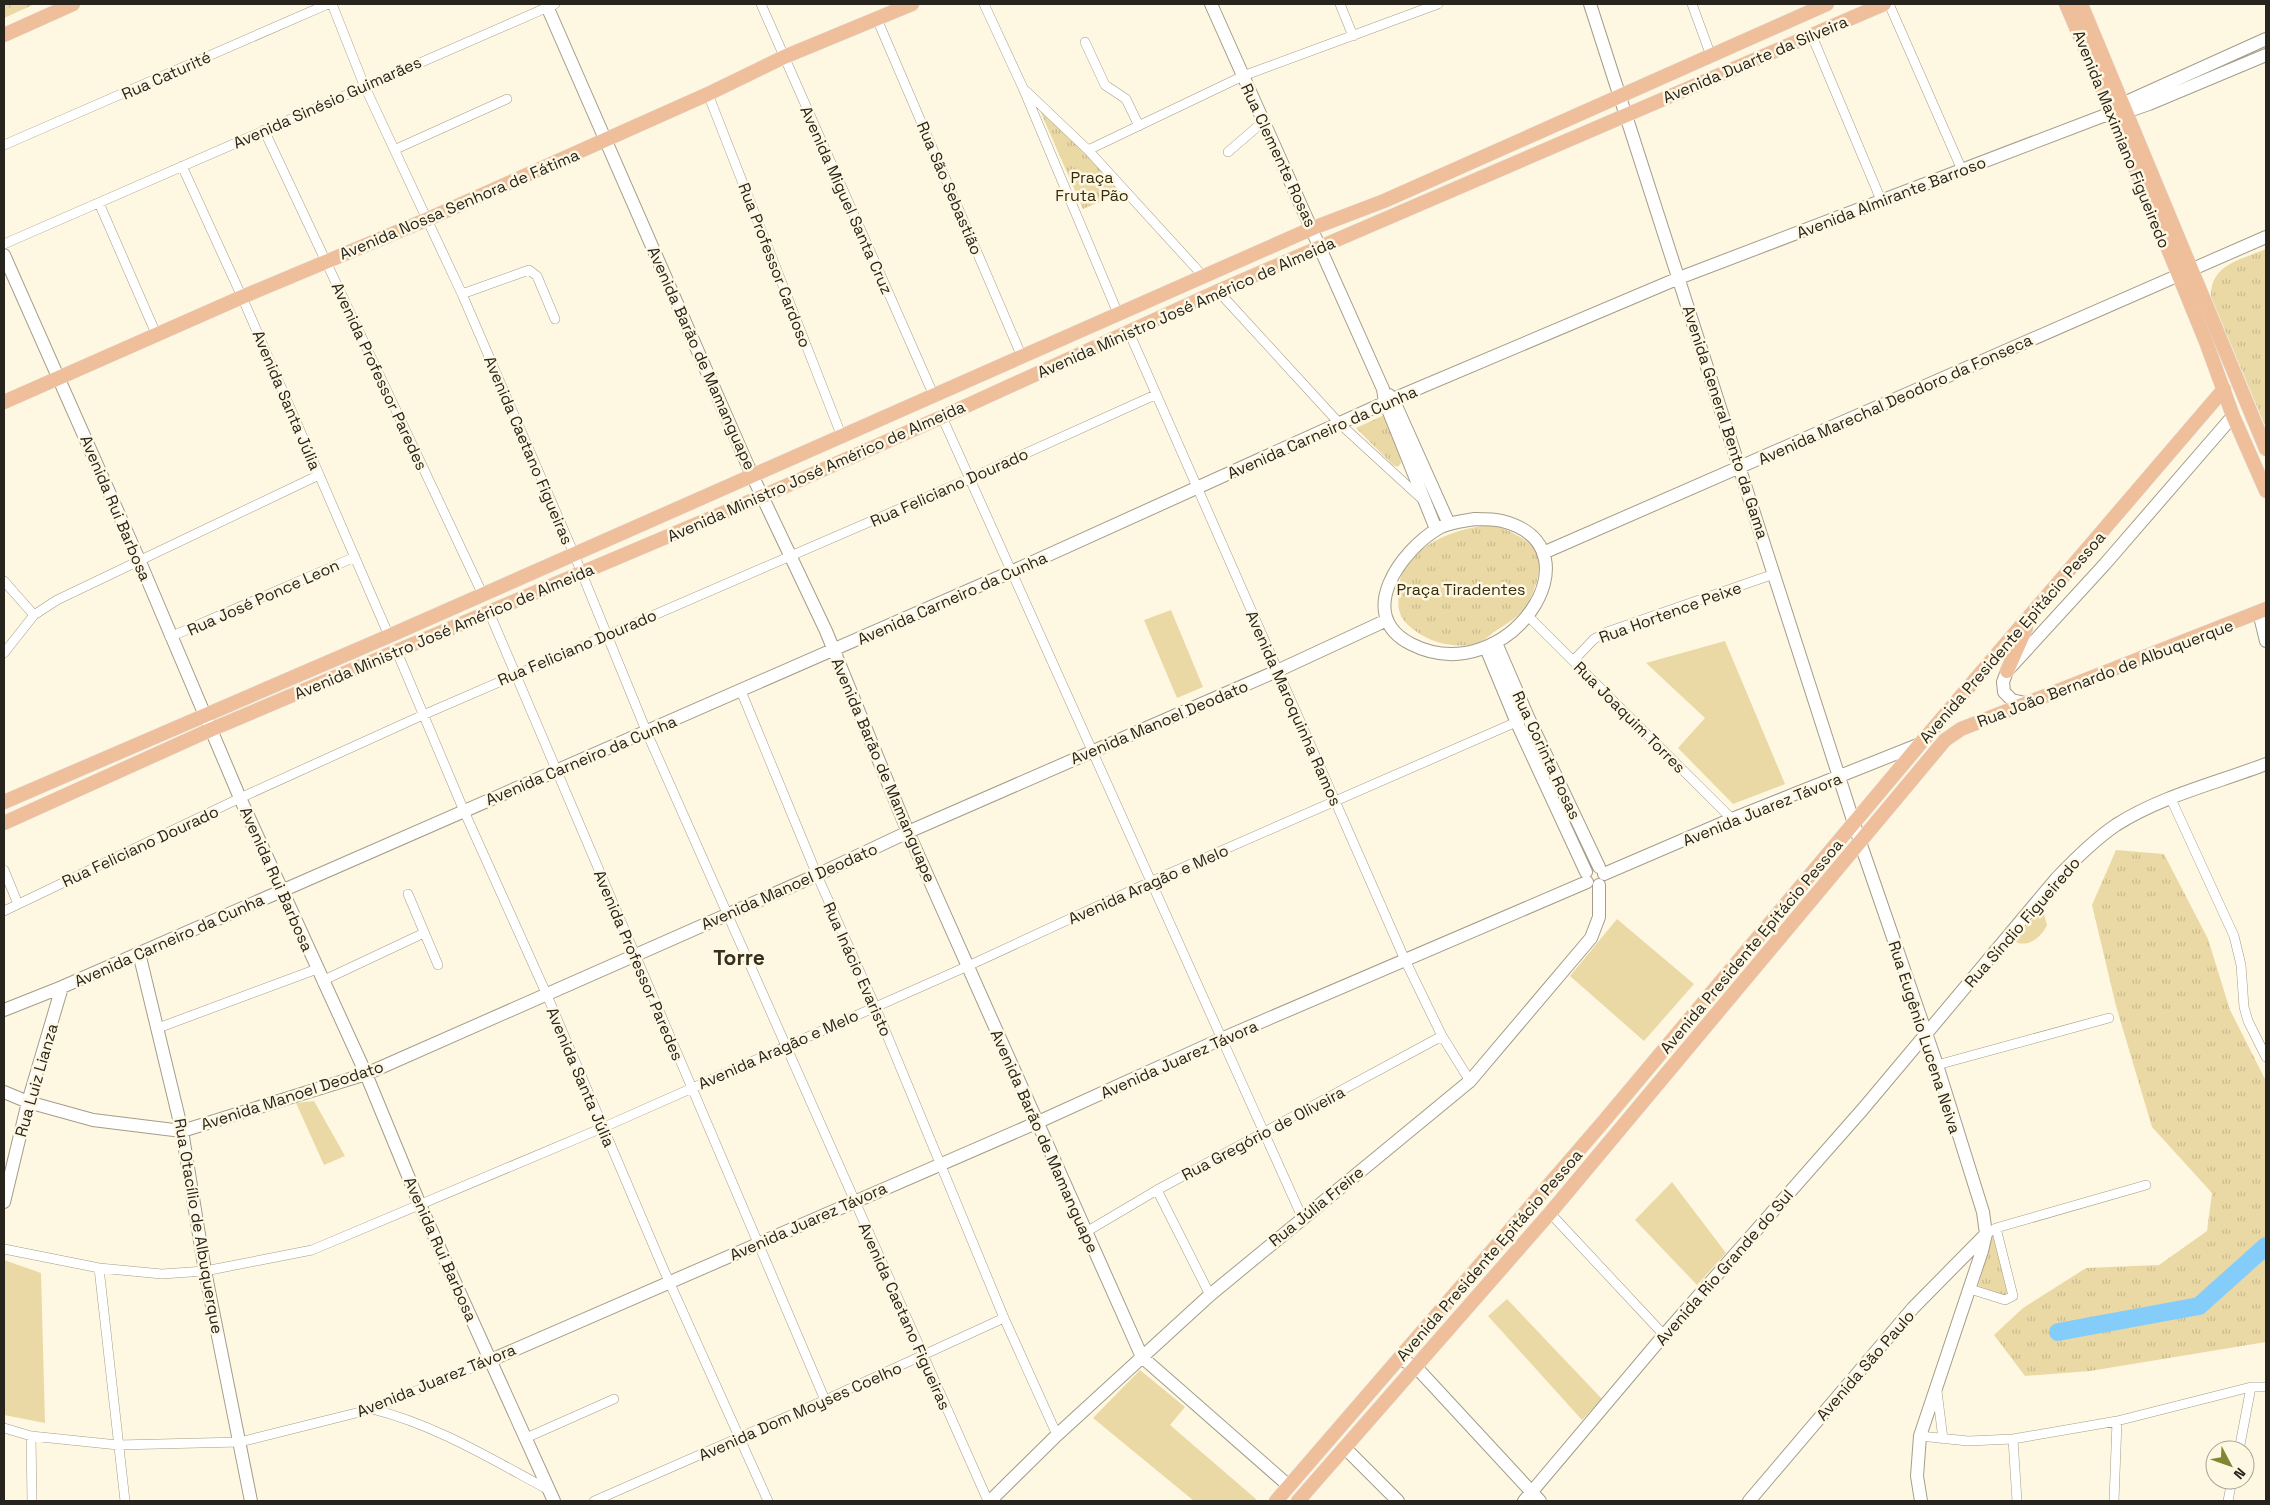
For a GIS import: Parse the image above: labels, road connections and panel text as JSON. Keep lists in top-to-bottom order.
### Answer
{
  "streets": {
    "main road": [
      "Avenida Duarte da Silveira",
      "Avenida Maximiano Figueiredo",
      "Avenida Nossa Senhora de Fátima",
      "Avenida Ministro José Américo de Almeida",
      "Avenida Presidente Epitácio Pessoa",
      "Rua João Bernardo de Albuquerque"
    ],
    "street": [
      "Rua Caturité",
      "Avenida Sinésio Guimarães",
      "Rua Clemente Rosas",
      "Rua São Sebastião",
      "Avenida Almirante Barroso",
      "Avenida Miguel Santa Cruz",
      "Rua Professor Cardoso",
      "Avenida Barão de Mamanguape",
      "Avenida Professor Paredes",
      "Avenida Marechal Deodoro da Fonseca",
      "Avenida Santa Júlia",
      "Avenida General Bento da Gama",
      "Avenida Carneiro da Cunha",
      "Avenida Caetano Figueiras",
      "Rua Feliciano Dourado",
      "Avenida Rui Barbosa",
      "Rua José Ponce Leon",
      "Rua Hortence Peixe",
      "Avenida Maroquinha Ramos",
      "Rua Joaquim Torres",
      "Avenida Manoel Deodato",
      "Rua Corinta Rosas",
      "Avenida Juarez Távora",
      "Avenida Aragão e Melo",
      "Rua Síndio Figueiredo",
      "Rua Inácio Evaristo",
      "Rua Eugênio Lucena Neiva",
      "Rua Luiz Lianza",
      "Rua Gregório de Oliveira",
      "Rua Júlia Freire",
      "Rua Otacílio de Albuquerque",
      "Avenida Rio Grande do Sul",
      "Avenida São Paulo",
      "Avenida Dom Moyses Coelho"
    ]
  },
  "crossings": [
    ["Avenida Duarte da Silveira", "Avenida Ministro José Américo de Almeida"],
    ["Avenida Duarte da Silveira", "Avenida General Bento da Gama"],
    ["Rua Caturité", "Avenida Caetano Figueiras"],
    ["Avenida Sinésio Guimarães", "Avenida Barão de Mamanguape"],
    ["Avenida Sinésio Guimarães", "Avenida Professor Paredes"],
    ["Avenida Sinésio Guimarães", "Avenida Santa Júlia"],
    ["Avenida Sinésio Guimarães", "Avenida Caetano Figueiras"],
    ["Avenida Maximiano Figueiredo", "Avenida Almirante Barroso"],
    ["Avenida Maximiano Figueiredo", "Avenida Marechal Deodoro da Fonseca"],
    ["Avenida Maximiano Figueiredo", "Avenida Presidente Epitácio Pessoa"],
    ["Rua Clemente Rosas", "Avenida Ministro José Américo de Almeida"],
    ["Rua Clemente Rosas", "Avenida Marechal Deodoro da Fonseca"],
    ["Rua Clemente Rosas", "Avenida Carneiro da Cunha"],
    ["Rua Clemente Rosas", "Rua Joaquim Torres"],
    ["Rua Clemente Rosas", "Avenida Manoel Deodato"],
    ["Rua Clemente Rosas", "Rua Corinta Rosas"],
    ["Rua São Sebastião", "Avenida Nossa Senhora de Fátima"],
    ["Rua São Sebastião", "Avenida Ministro José Américo de Almeida"],
    ["Avenida Almirante Barroso", "Avenida General Bento da Gama"],
    ["Avenida Almirante Barroso", "Avenida Carneiro da Cunha"],
    ["Avenida Miguel Santa Cruz", "Avenida Nossa Senhora de Fátima"],
    ["Avenida Miguel Santa Cruz", "Avenida Ministro José Américo de Almeida"],
    ["Avenida Nossa Senhora de Fátima", "Rua Professor Cardoso"],
    ["Avenida Nossa Senhora de Fátima", "Avenida Barão de Mamanguape"],
    ["Avenida Nossa Senhora de Fátima", "Avenida Professor Paredes"],
    ["Avenida Nossa Senhora de Fátima", "Avenida Santa Júlia"],
    ["Avenida Nossa Senhora de Fátima", "Avenida Caetano Figueiras"],
    ["Avenida Nossa Senhora de Fátima", "Avenida Rui Barbosa"],
    ["Rua Professor Cardoso", "Avenida Ministro José Américo de Almeida"],
    ["Avenida Ministro José Américo de Almeida", "Avenida Barão de Mamanguape"],
    ["Avenida Ministro José Américo de Almeida", "Avenida Professor Paredes"],
    ["Avenida Ministro José Américo de Almeida", "Avenida Santa Júlia"],
    ["Avenida Ministro José Américo de Almeida", "Avenida General Bento da Gama"],
    ["Avenida Ministro José Américo de Almeida", "Avenida Caetano Figueiras"],
    ["Avenida Ministro José Américo de Almeida", "Avenida Rui Barbosa"],
    ["Avenida Ministro José Américo de Almeida", "Avenida Maroquinha Ramos"],
    ["Avenida Barão de Mamanguape", "Avenida Carneiro da Cunha"],
    ["Avenida Barão de Mamanguape", "Rua Feliciano Dourado"],
    ["Avenida Barão de Mamanguape", "Avenida Presidente Epitácio Pessoa"],
    ["Avenida Barão de Mamanguape", "Avenida Manoel Deodato"],
    ["Avenida Barão de Mamanguape", "Avenida Juarez Távora"],
    ["Avenida Barão de Mamanguape", "Avenida Aragão e Melo"],
    ["Avenida Barão de Mamanguape", "Rua Gregório de Oliveira"],
    ["Avenida Barão de Mamanguape", "Rua Júlia Freire"],
    ["Avenida Professor Paredes", "Avenida Carneiro da Cunha"],
    ["Avenida Professor Paredes", "Rua Feliciano Dourado"],
    ["Avenida Professor Paredes", "Avenida Manoel Deodato"],
    ["Avenida Professor Paredes", "Avenida Juarez Távora"],
    ["Avenida Professor Paredes", "Avenida Aragão e Melo"],
    ["Avenida Professor Paredes", "Avenida Dom Moyses Coelho"],
    ["Avenida Marechal Deodoro da Fonseca", "Avenida General Bento da Gama"],
    ["Avenida Marechal Deodoro da Fonseca", "Rua Joaquim Torres"],
    ["Avenida Marechal Deodoro da Fonseca", "Avenida Manoel Deodato"],
    ["Avenida Marechal Deodoro da Fonseca", "Rua Corinta Rosas"],
    ["Avenida Santa Júlia", "Avenida Carneiro da Cunha"],
    ["Avenida Santa Júlia", "Rua Feliciano Dourado"],
    ["Avenida Santa Júlia", "Rua José Ponce Leon"],
    ["Avenida Santa Júlia", "Avenida Manoel Deodato"],
    ["Avenida Santa Júlia", "Avenida Juarez Távora"],
    ["Avenida Santa Júlia", "Avenida Aragão e Melo"],
    ["Avenida Santa Júlia", "Avenida Dom Moyses Coelho"],
    ["Avenida General Bento da Gama", "Avenida Carneiro da Cunha"],
    ["Avenida General Bento da Gama", "Rua Hortence Peixe"],
    ["Avenida General Bento da Gama", "Avenida Presidente Epitácio Pessoa"],
    ["Avenida General Bento da Gama", "Avenida Juarez Távora"],
    ["Avenida General Bento da Gama", "Rua Eugênio Lucena Neiva"],
    ["Avenida Carneiro da Cunha", "Avenida Caetano Figueiras"],
    ["Avenida Carneiro da Cunha", "Avenida Rui Barbosa"],
    ["Avenida Carneiro da Cunha", "Avenida Maroquinha Ramos"],
    ["Avenida Carneiro da Cunha", "Rua Inácio Evaristo"],
    ["Avenida Carneiro da Cunha", "Rua Luiz Lianza"],
    ["Avenida Carneiro da Cunha", "Rua Otacílio de Albuquerque"],
    ["Avenida Caetano Figueiras", "Rua Feliciano Dourado"],
    ["Avenida Caetano Figueiras", "Avenida Manoel Deodato"],
    ["Avenida Caetano Figueiras", "Avenida Juarez Távora"],
    ["Avenida Caetano Figueiras", "Avenida Aragão e Melo"],
    ["Avenida Caetano Figueiras", "Rua Júlia Freire"],
    ["Avenida Caetano Figueiras", "Avenida Dom Moyses Coelho"],
    ["Rua Feliciano Dourado", "Avenida Rui Barbosa"],
    ["Rua Feliciano Dourado", "Avenida Maroquinha Ramos"],
    ["Avenida Rui Barbosa", "Rua José Ponce Leon"],
    ["Avenida Rui Barbosa", "Avenida Manoel Deodato"],
    ["Avenida Rui Barbosa", "Avenida Juarez Távora"],
    ["Avenida Rui Barbosa", "Avenida Aragão e Melo"],
    ["Rua Hortence Peixe", "Rua Joaquim Torres"],
    ["Avenida Presidente Epitácio Pessoa", "Rua João Bernardo de Albuquerque"],
    ["Avenida Presidente Epitácio Pessoa", "Avenida Juarez Távora"],
    ["Avenida Presidente Epitácio Pessoa", "Rua Eugênio Lucena Neiva"],
    ["Avenida Maroquinha Ramos", "Avenida Manoel Deodato"],
    ["Avenida Maroquinha Ramos", "Avenida Juarez Távora"],
    ["Avenida Maroquinha Ramos", "Avenida Aragão e Melo"],
    ["Avenida Maroquinha Ramos", "Rua Gregório de Oliveira"],
    ["Avenida Maroquinha Ramos", "Rua Júlia Freire"],
    ["Rua Joaquim Torres", "Avenida Manoel Deodato"],
    ["Rua Joaquim Torres", "Rua Corinta Rosas"],
    ["Rua Joaquim Torres", "Avenida Juarez Távora"],
    ["Avenida Manoel Deodato", "Rua Corinta Rosas"],
    ["Avenida Manoel Deodato", "Rua Inácio Evaristo"],
    ["Avenida Manoel Deodato", "Rua Otacílio de Albuquerque"],
    ["Rua Corinta Rosas", "Avenida Juarez Távora"],
    ["Rua Corinta Rosas", "Avenida Aragão e Melo"],
    ["Rua Corinta Rosas", "Rua Júlia Freire"],
    ["Avenida Juarez Távora", "Rua Inácio Evaristo"],
    ["Avenida Juarez Távora", "Rua Júlia Freire"],
    ["Avenida Juarez Távora", "Rua Otacílio de Albuquerque"],
    ["Avenida Aragão e Melo", "Rua Inácio Evaristo"],
    ["Avenida Aragão e Melo", "Rua Otacílio de Albuquerque"],
    ["Rua Síndio Figueiredo", "Rua Eugênio Lucena Neiva"],
    ["Rua Síndio Figueiredo", "Avenida Rio Grande do Sul"],
    ["Rua Inácio Evaristo", "Rua Júlia Freire"],
    ["Rua Inácio Evaristo", "Avenida Dom Moyses Coelho"],
    ["Rua Eugênio Lucena Neiva", "Avenida Rio Grande do Sul"],
    ["Rua Eugênio Lucena Neiva", "Avenida São Paulo"]
  ],
  "districts": ["Torre"],
  "parks": ["Praça Fruta Pão", "Praça Tiradentes"],
  "north": "bottom right"
}
